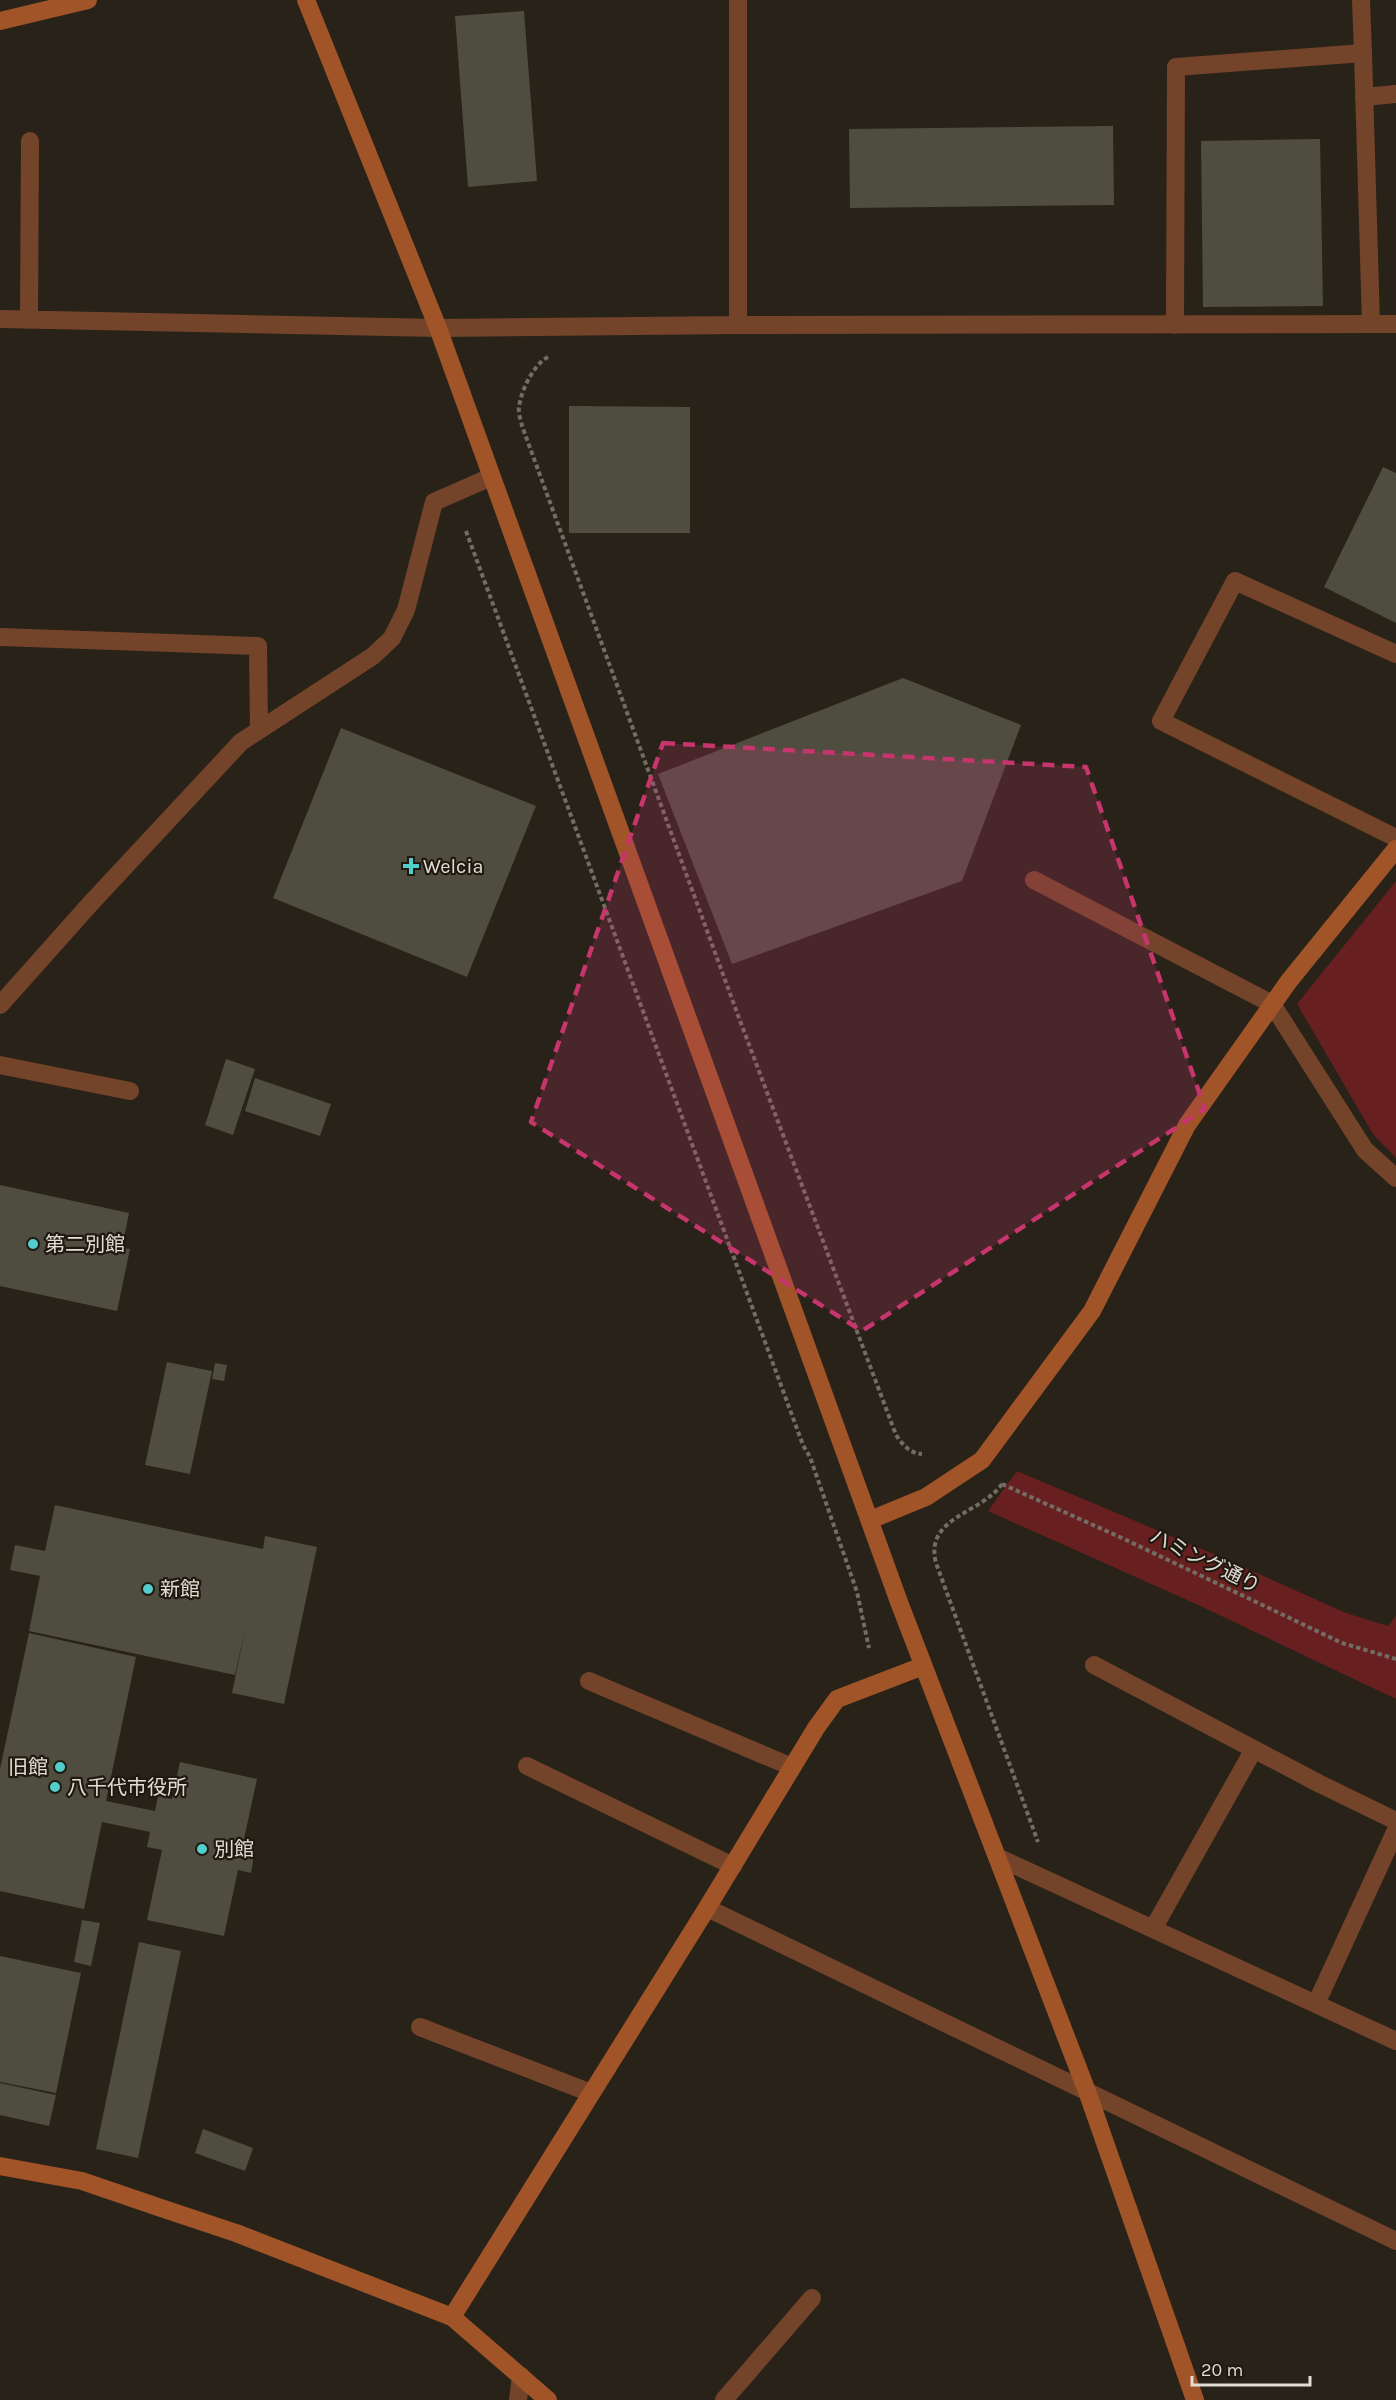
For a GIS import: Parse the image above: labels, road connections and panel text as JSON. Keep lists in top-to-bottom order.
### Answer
{
  "streets": {
    "path": ["ハミング通り"]
  },
  "places": {
    "health": ["Welcia"],
    "other": [
      "第二別館",
      "新館",
      "旧館",
      "八千代市役所",
      "別館"
    ]
  },
  "scale_bar": "20 m"
}
